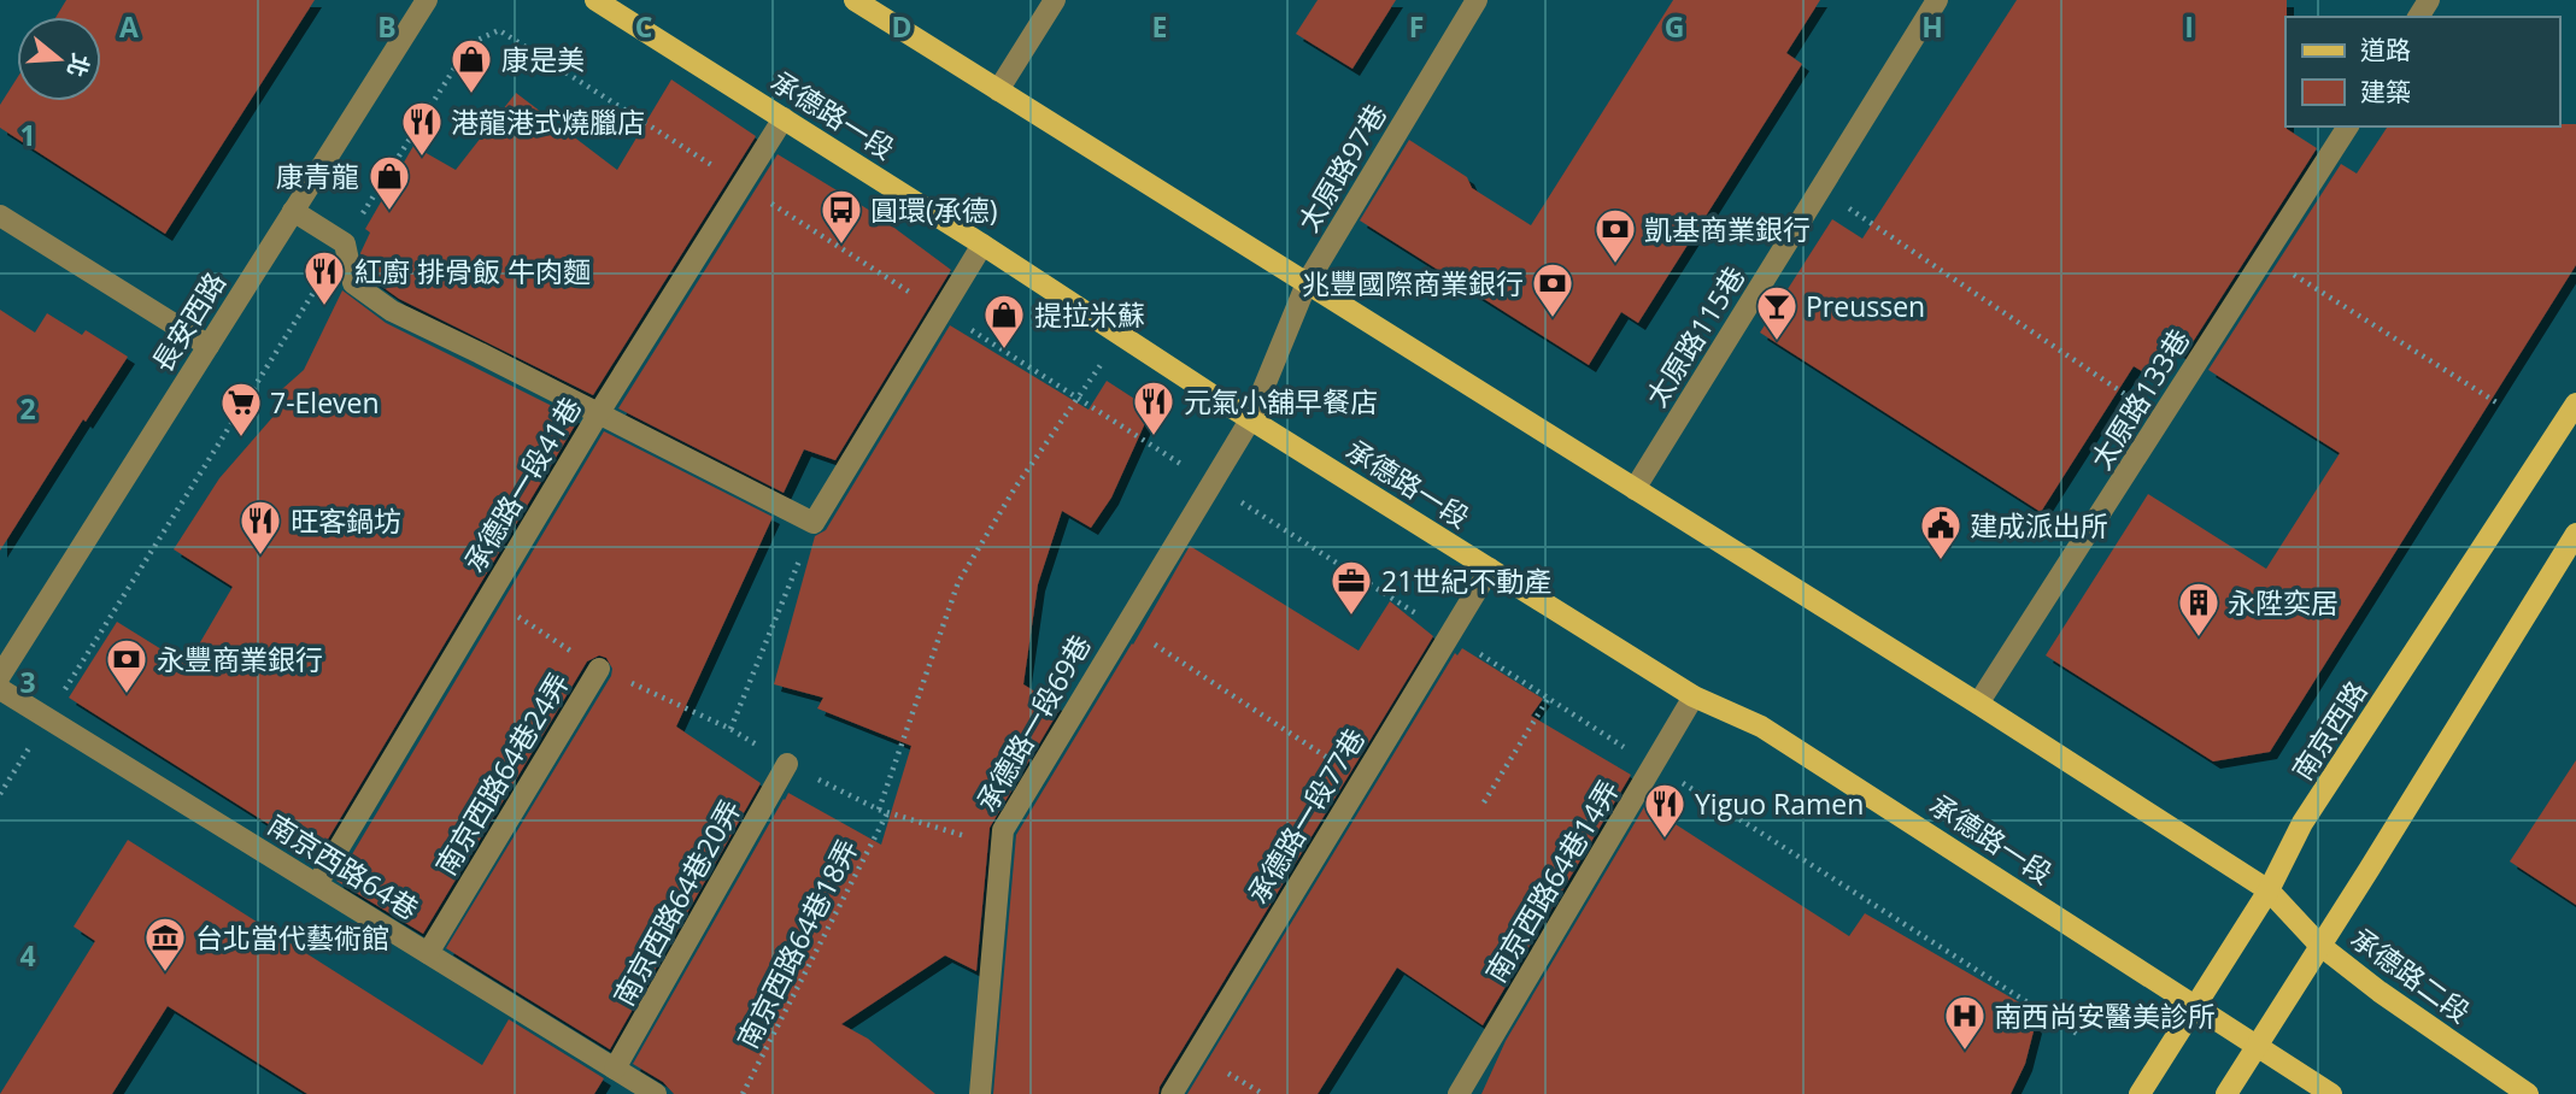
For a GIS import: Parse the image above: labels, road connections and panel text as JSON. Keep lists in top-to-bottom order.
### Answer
{
  "streets": {
    "main road": ["承德路一段", "南京西路", "承德路二段"],
    "street": [
      "太原路97巷",
      "長安西路",
      "太原路115巷",
      "太原路133巷",
      "承德路一段41巷",
      "承德路一段69巷",
      "南京西路64巷24弄",
      "承德路一段77巷",
      "南京西路64巷",
      "南京西路64巷14弄",
      "南京西路64巷20弄"
    ],
    "path": ["南京西路64巷18弄"]
  },
  "crossings": [
    ["承德路一段", "太原路97巷"],
    ["承德路一段", "承德路一段41巷"],
    ["承德路一段", "承德路一段69巷"],
    ["承德路一段", "南京西路"],
    ["承德路一段", "承德路一段77巷"],
    ["承德路一段", "南京西路64巷14弄"],
    ["太原路97巷", "承德路一段69巷"],
    ["承德路一段41巷", "南京西路64巷"],
    ["南京西路", "承德路二段"],
    ["南京西路64巷24弄", "南京西路64巷"],
    ["南京西路64巷", "南京西路64巷20弄"]
  ],
  "places": {
    "shop": ["康是美", "康青龍", "提拉米蘇"],
    "restaurant": [
      "港龍港式燒臘店",
      "紅廚 排骨飯 牛肉麵",
      "元氣小舖早餐店",
      "旺客鍋坊",
      "Yiguo Ramen"
    ],
    "bus stop": ["圓環(承德)"],
    "bank": ["凱基商業銀行", "兆豐國際商業銀行", "永豐商業銀行"],
    "bar": ["Preussen"],
    "supermarket": ["7-Eleven"],
    "public building": ["建成派出所"],
    "office": ["21世紀不動產"],
    "building": ["永陞奕居"],
    "museum": ["台北當代藝術館"],
    "hospital": ["南西尚安醫美診所"]
  },
  "legend": ["道路", "建築"],
  "north": "right",
  "grid": {
    "columns": [
      "A",
      "B",
      "C",
      "D",
      "E",
      "F",
      "G",
      "H",
      "I"
    ],
    "rows": [
      "1",
      "2",
      "3",
      "4"
    ]
  }
}
